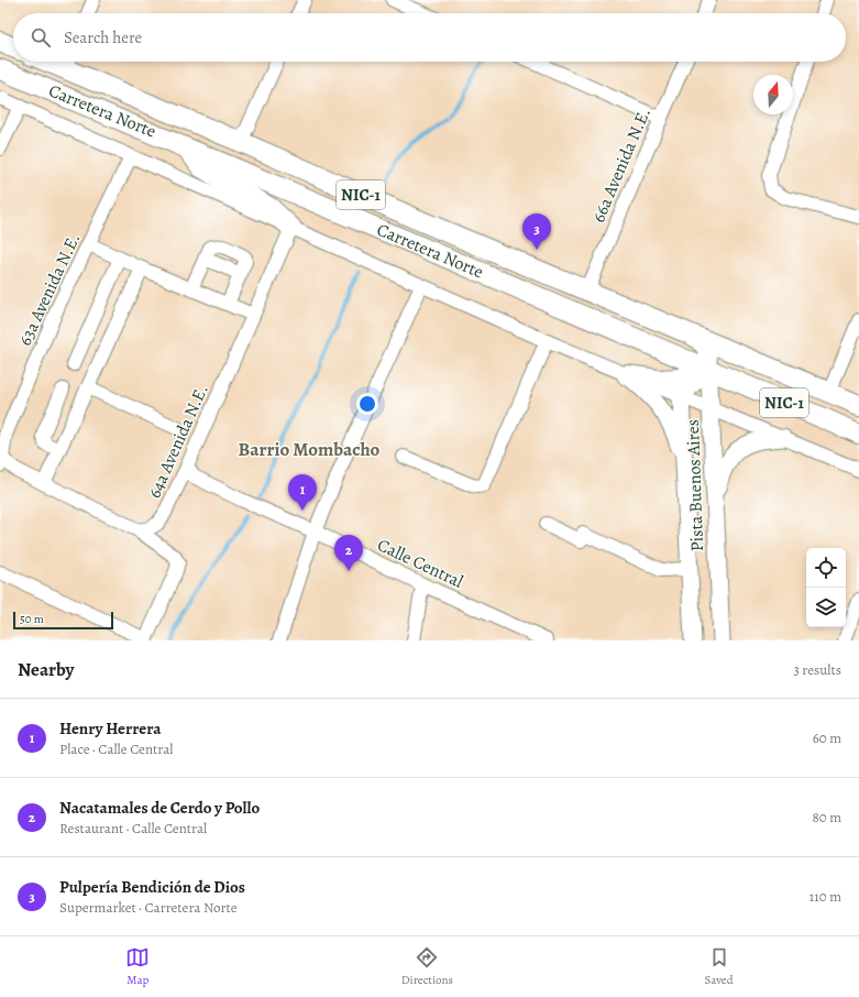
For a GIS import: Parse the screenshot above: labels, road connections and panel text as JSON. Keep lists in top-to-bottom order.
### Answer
{
  "streets": {
    "highway": ["Carretera Norte", "NIC-1"],
    "main road": ["Pista Buenos Aires"],
    "street": [
      "66a Avenida N.E.",
      "63a Avenida N.E.",
      "64a Avenida N.E.",
      "Calle Central"
    ]
  },
  "crossings": [
    ["Carretera Norte", "66a Avenida N.E."],
    ["Carretera Norte", "Pista Buenos Aires"],
    ["64a Avenida N.E.", "Calle Central"]
  ],
  "districts": ["Barrio Mombacho"],
  "scale_bar": "50 m",
  "north": "top",
  "page": {
    "search": "Search here",
    "pins": ["3", "1", "2"],
    "scale": "50 m",
    "heading": ["Nearby", "3 results"],
    "list": [
      {
        "mark": "1",
        "name": "Henry Herrera",
        "note": "Place · Calle Central",
        "value": "60 m"
      },
      {
        "mark": "2",
        "name": "Nacatamales de Cerdo y Pollo",
        "note": "Restaurant · Calle Central",
        "value": "80 m"
      },
      {
        "mark": "3",
        "name": "Pulpería Bendición de Dios",
        "note": "Supermarket · Carretera Norte",
        "value": "110 m"
      }
    ],
    "nav": ["Map", "Directions", "Saved"]
  }
}
